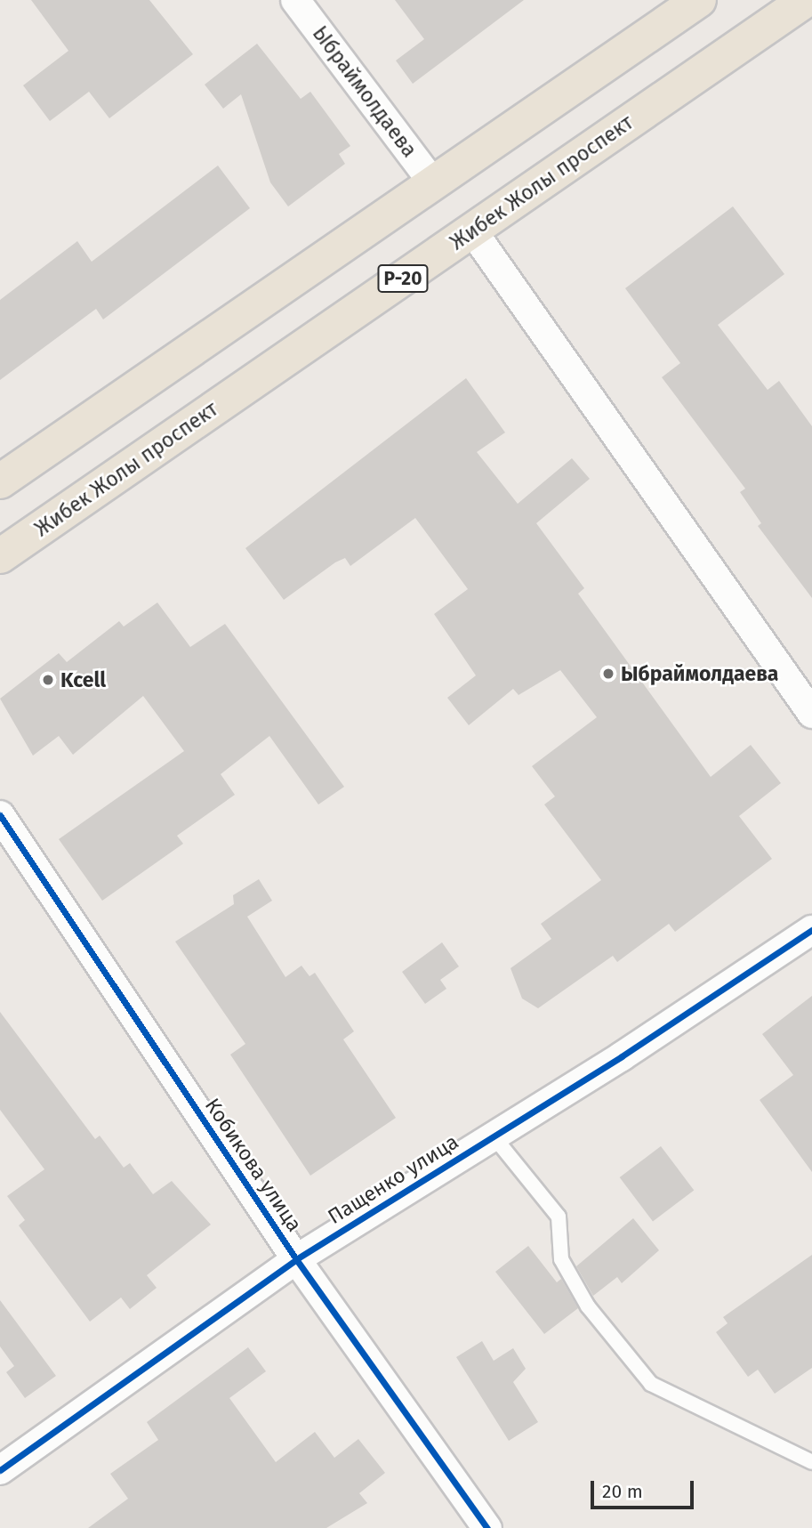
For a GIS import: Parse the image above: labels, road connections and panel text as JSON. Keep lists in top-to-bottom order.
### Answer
{
  "streets": {
    "highway": ["Жибек Жолы проспект", "Р-20"],
    "street": ["Ыбраймолдаева", "Кобикова улица", "Пащенко улица"]
  },
  "crossings": [
    ["Кобикова улица", "Пащенко улица"]
  ],
  "places": ["Ыбраймолдаева", "Kcell"],
  "scale_bar": "20 m"
}
